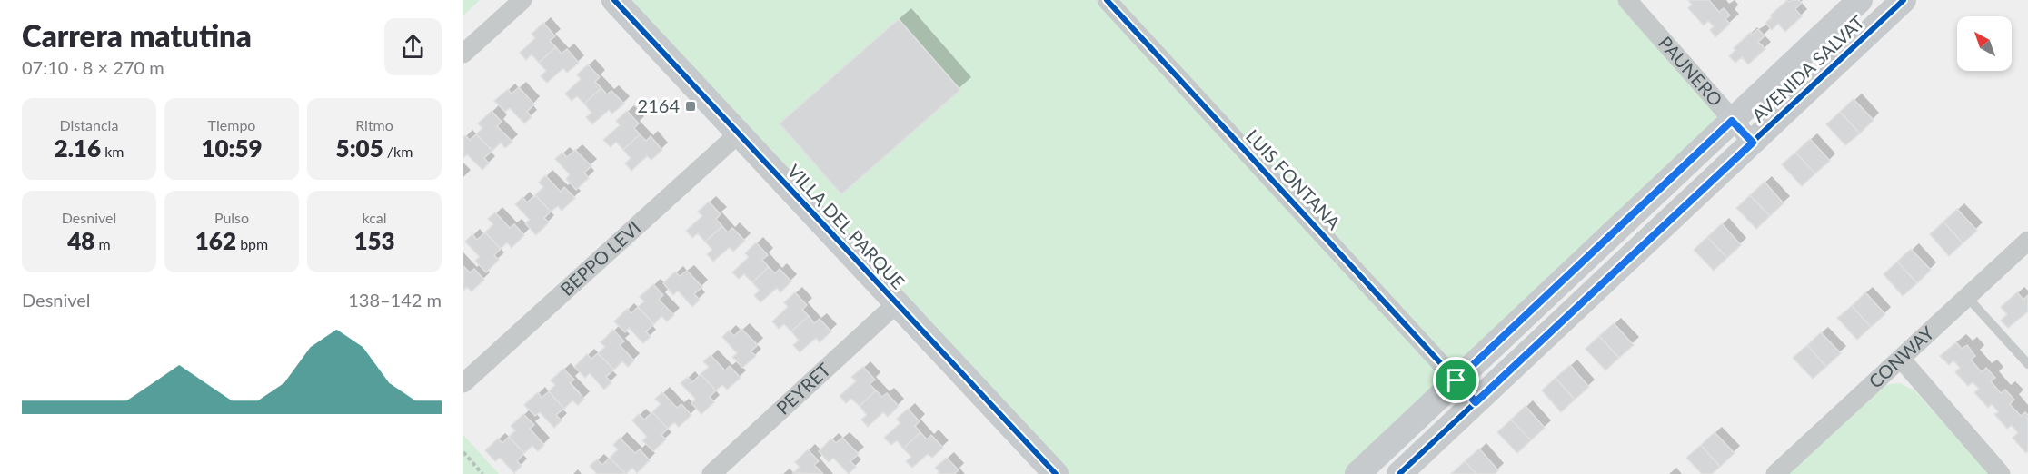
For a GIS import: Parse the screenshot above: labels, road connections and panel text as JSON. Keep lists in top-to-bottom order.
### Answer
{
  "streets": {
    "street": [
      "AVENIDA SALVAT",
      "PAUNERO",
      "LUIS FONTANA",
      "VILLA DEL PARQUE",
      "BEPPO LEVI",
      "CONWAY",
      "PEYRET"
    ]
  },
  "crossings": [
    ["AVENIDA SALVAT", "PAUNERO"],
    ["AVENIDA SALVAT", "LUIS FONTANA"],
    ["VILLA DEL PARQUE", "BEPPO LEVI"],
    ["VILLA DEL PARQUE", "PEYRET"]
  ],
  "places": {
    "transit": ["2164"]
  },
  "north": "top left",
  "page": {
    "heading": ["Carrera matutina", "07:10 · 8 × 270 m"],
    "stats": [
      ["Distancia", "2.16 km"],
      ["Tiempo", "10:59"],
      ["Ritmo", "5:05 /km"],
      ["Desnivel", "48 m"],
      ["Pulso", "162 bpm"],
      ["kcal", "153"]
    ],
    "chart": ["Desnivel", "138–142 m"]
  }
}
